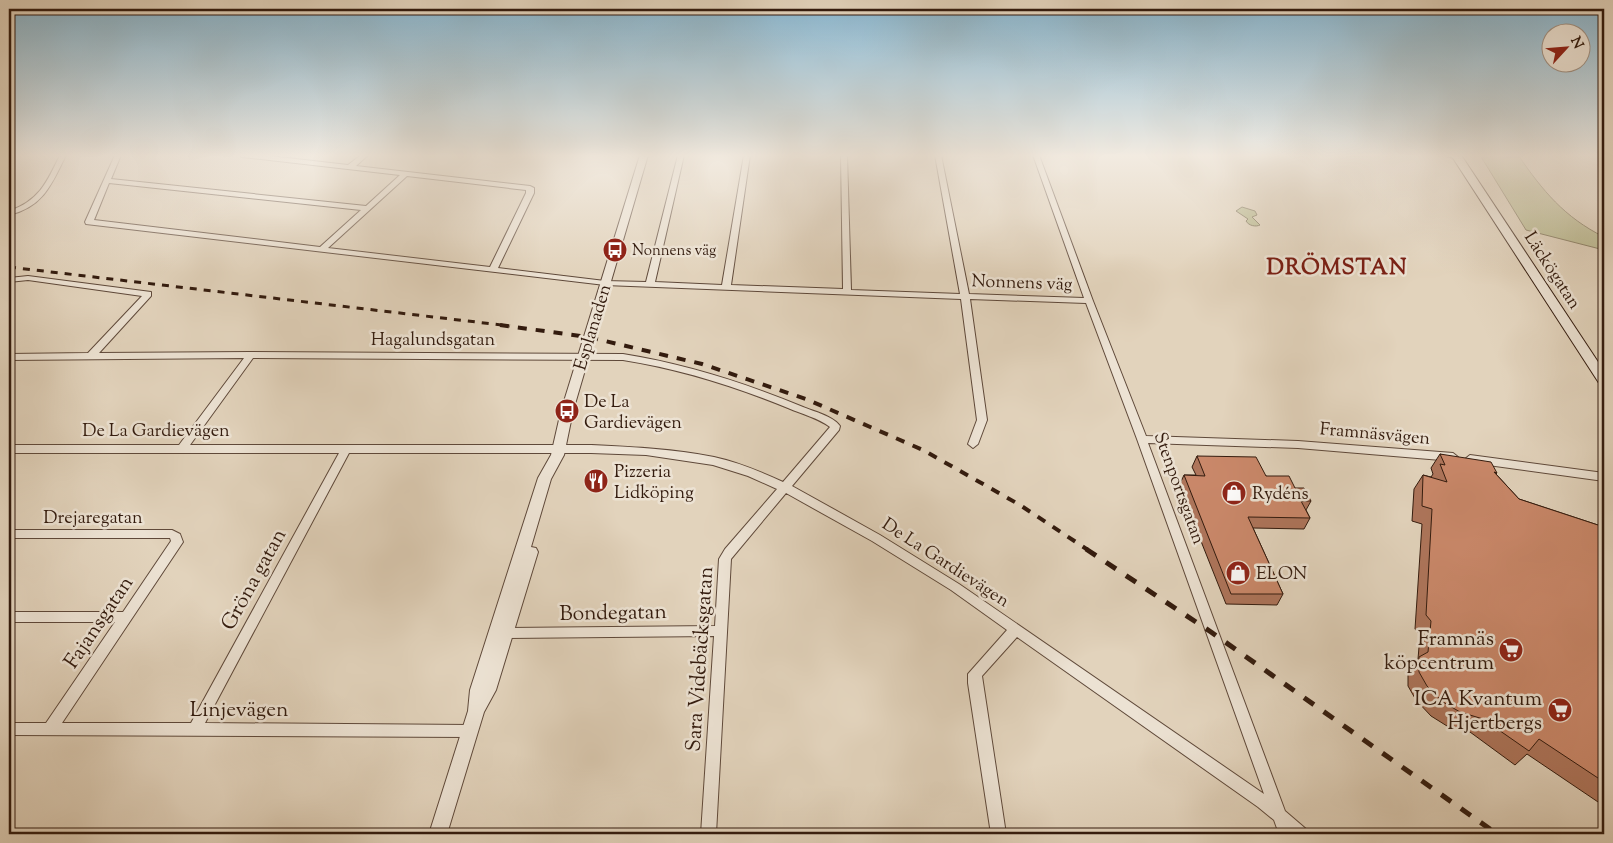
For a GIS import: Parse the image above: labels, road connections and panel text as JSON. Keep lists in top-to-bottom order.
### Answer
{
  "streets": {
    "main road": ["Läckögatan"],
    "street": [
      "Nonnens väg",
      "Esplanaden",
      "Hagalundsgatan",
      "De La Gardievägen",
      "Framnäsvägen",
      "Stenportsgatan",
      "Drejaregatan",
      "Gröna gatan",
      "Bondegatan",
      "Fajansgatan",
      "Sara Videbäcksgatan",
      "Linjevägen"
    ]
  },
  "crossings": [
    ["Nonnens väg", "Esplanaden"],
    ["Nonnens väg", "Stenportsgatan"],
    ["Esplanaden", "Hagalundsgatan"],
    ["Esplanaden", "De La Gardievägen"],
    ["Esplanaden", "Bondegatan"],
    ["Esplanaden", "Linjevägen"],
    ["Hagalundsgatan", "Sara Videbäcksgatan"],
    ["De La Gardievägen", "Stenportsgatan"],
    ["De La Gardievägen", "Gröna gatan"],
    ["De La Gardievägen", "Sara Videbäcksgatan"],
    ["Framnäsvägen", "Stenportsgatan"],
    ["Drejaregatan", "Fajansgatan"],
    ["Gröna gatan", "Linjevägen"],
    ["Bondegatan", "Sara Videbäcksgatan"],
    ["Fajansgatan", "Linjevägen"]
  ],
  "districts": ["DRÖMSTAN"],
  "places": {
    "bus stop": ["Nonnens väg", "De La Gardievägen"],
    "restaurant": ["Pizzeria Lidköping"],
    "shop": ["Rydéns", "ELON"],
    "supermarket": ["Framnäs köpcentrum", "ICA Kvantum Hjertbergs"]
  },
  "north": "top right"
}
